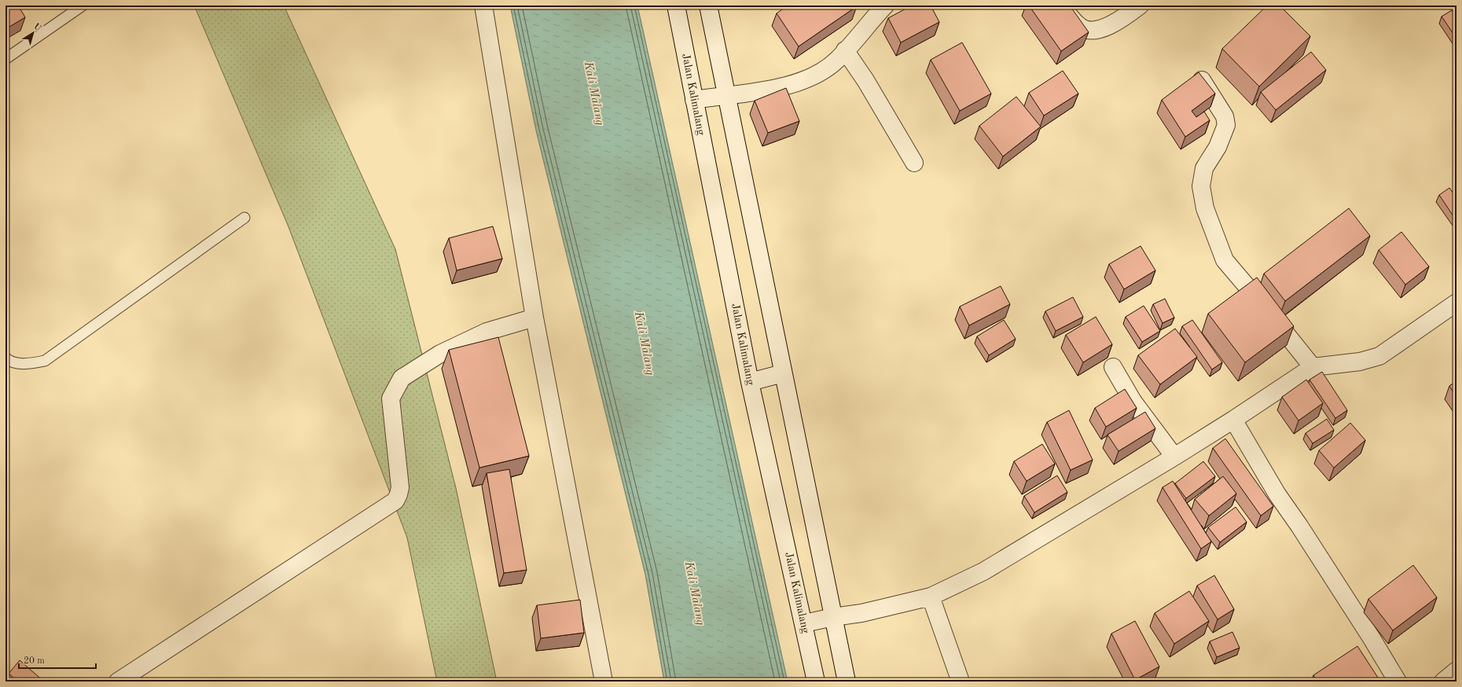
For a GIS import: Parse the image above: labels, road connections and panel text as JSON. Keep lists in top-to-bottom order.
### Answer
{
  "streets": {
    "street": ["Jalan Kalimalang"]
  },
  "water": ["Kali Malang"],
  "scale_bar": "20 m",
  "north": "top right"
}
